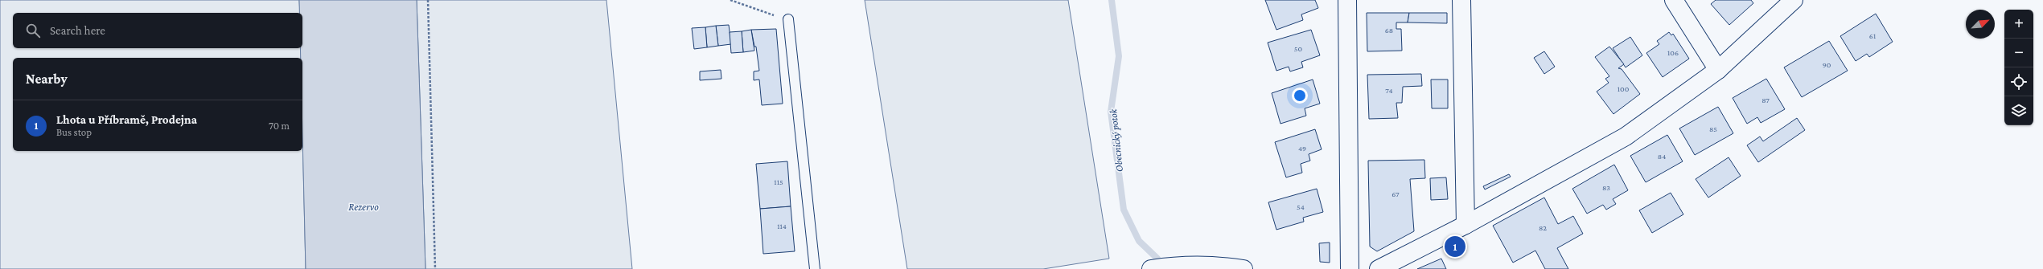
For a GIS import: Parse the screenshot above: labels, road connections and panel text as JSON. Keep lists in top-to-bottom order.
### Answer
{
  "water": ["Obecnický potok", "Rezervo"],
  "house_numbers": [
    "68",
    "61",
    "50",
    "106",
    "90",
    "100",
    "74",
    "87",
    "85",
    "49",
    "84",
    "115",
    "83",
    "67",
    "54",
    "114",
    "82"
  ],
  "north": "top right",
  "page": {
    "map_buttons": ["+", "−"],
    "search": "Search here",
    "heading": "Nearby",
    "list": [
      {
        "mark": "1",
        "name": "Lhota u Příbramě, Prodejna",
        "note": "Bus stop",
        "value": "70 m"
      }
    ],
    "pins": "1"
  }
}
